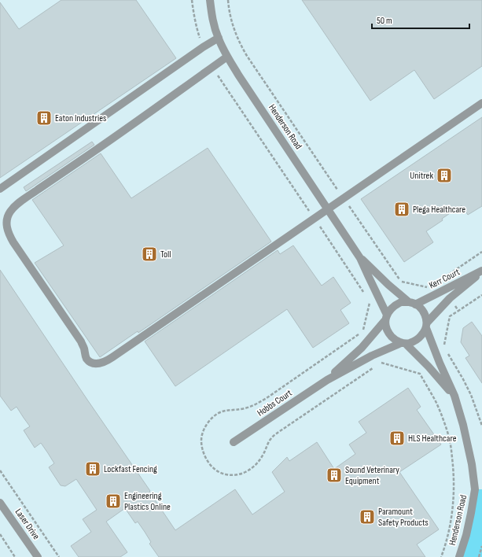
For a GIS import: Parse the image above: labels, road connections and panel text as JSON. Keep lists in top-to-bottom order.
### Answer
{
  "streets": {
    "street": [
      "Henderson Road",
      "Kerr Court",
      "Hobbs Court",
      "Laser Drive"
    ]
  },
  "crossings": [
    ["Henderson Road", "Kerr Court"],
    ["Henderson Road", "Hobbs Court"],
    ["Kerr Court", "Hobbs Court"]
  ],
  "places": {
    "building": [
      "Eaton Industries",
      "Unitrek",
      "Plega Healthcare",
      "Toll",
      "HLS Healthcare",
      "Lockfast Fencing",
      "Sound Veterinary Equipment",
      "Engineering Plastics Online",
      "Paramount Safety Products"
    ]
  },
  "scale_bar": "50 m"
}
